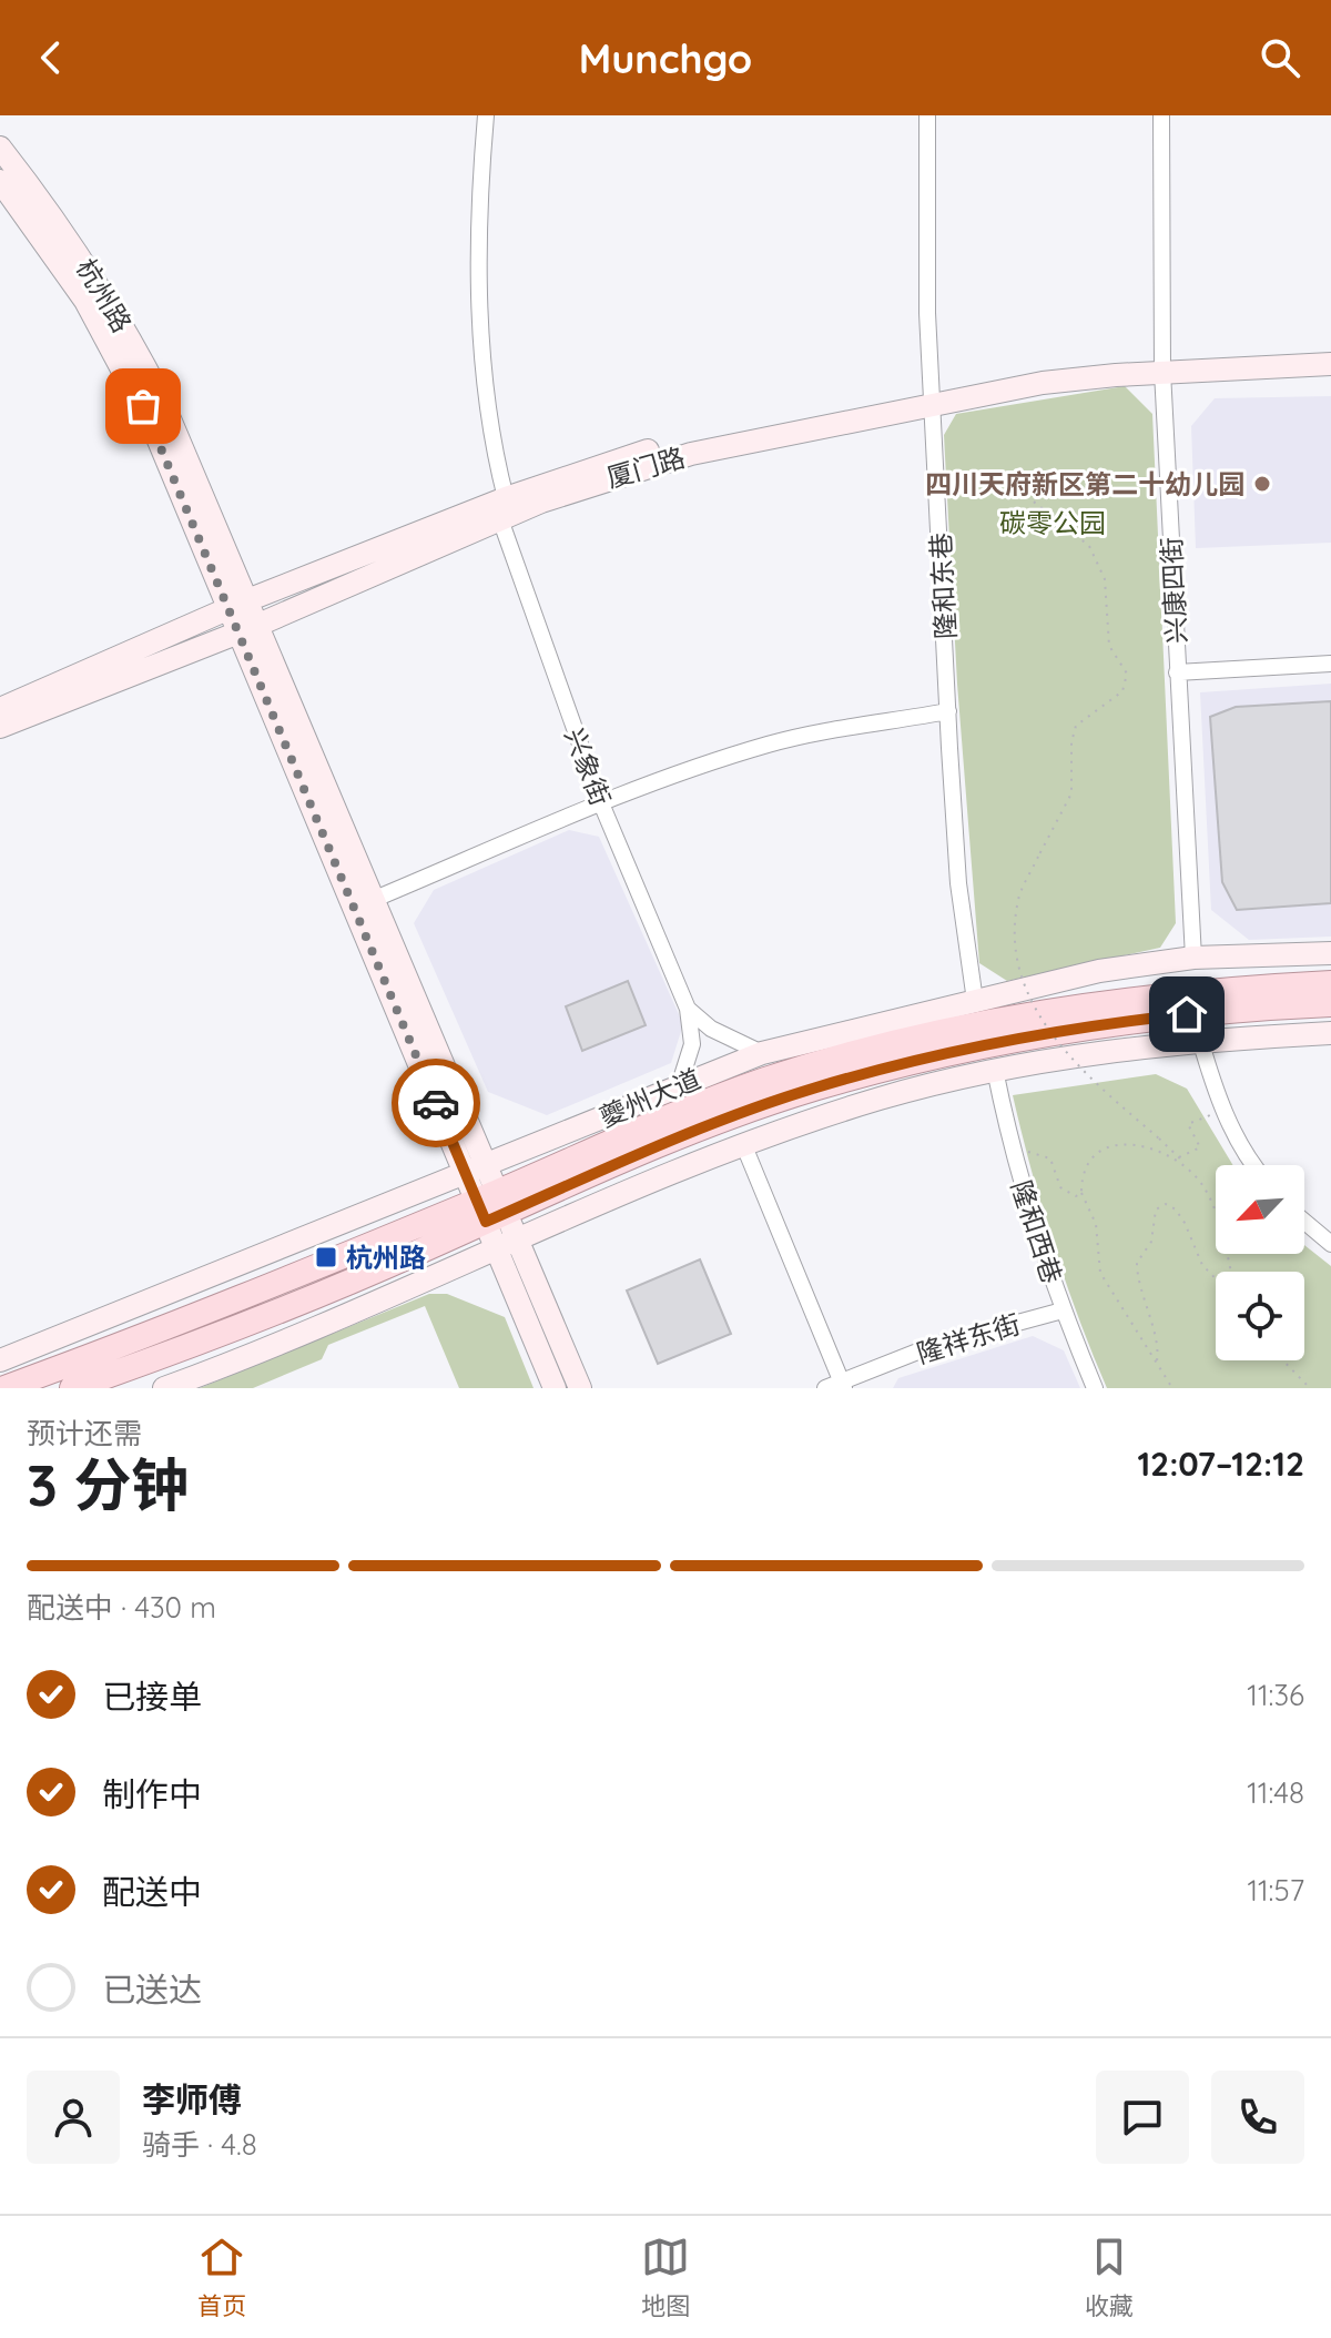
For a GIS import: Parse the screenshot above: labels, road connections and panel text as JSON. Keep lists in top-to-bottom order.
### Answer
{
  "streets": {
    "main road": ["杭州路", "厦门路", "夔州大道"],
    "street": [
      "隆和东巷",
      "兴康四街",
      "兴象街",
      "隆和西巷",
      "隆祥东街"
    ]
  },
  "crossings": [
    ["杭州路", "厦门路"],
    ["杭州路", "夔州大道"],
    ["厦门路", "隆和东巷"],
    ["厦门路", "兴康四街"],
    ["厦门路", "兴象街"],
    ["隆和东巷", "夔州大道"],
    ["兴康四街", "夔州大道"],
    ["兴象街", "夔州大道"],
    ["隆和西巷", "隆祥东街"]
  ],
  "parks": ["碳零公园"],
  "places": {
    "other": ["四川天府新区第二十幼儿园"],
    "transit": ["杭州路"]
  },
  "north": "bottom left",
  "page": {
    "header": "Munchgo",
    "heading": ["3 分钟", "预计还需", "12:07–12:12"],
    "panel": ["李师傅", "骑手 · 4.8"],
    "bar": "配送中 · 430 m",
    "list": [
      ["已接单", "11:36"],
      ["制作中", "11:48"],
      ["配送中", "11:57"],
      "已送达"
    ],
    "tabs": ["首页", "地图", "收藏"]
  }
}
